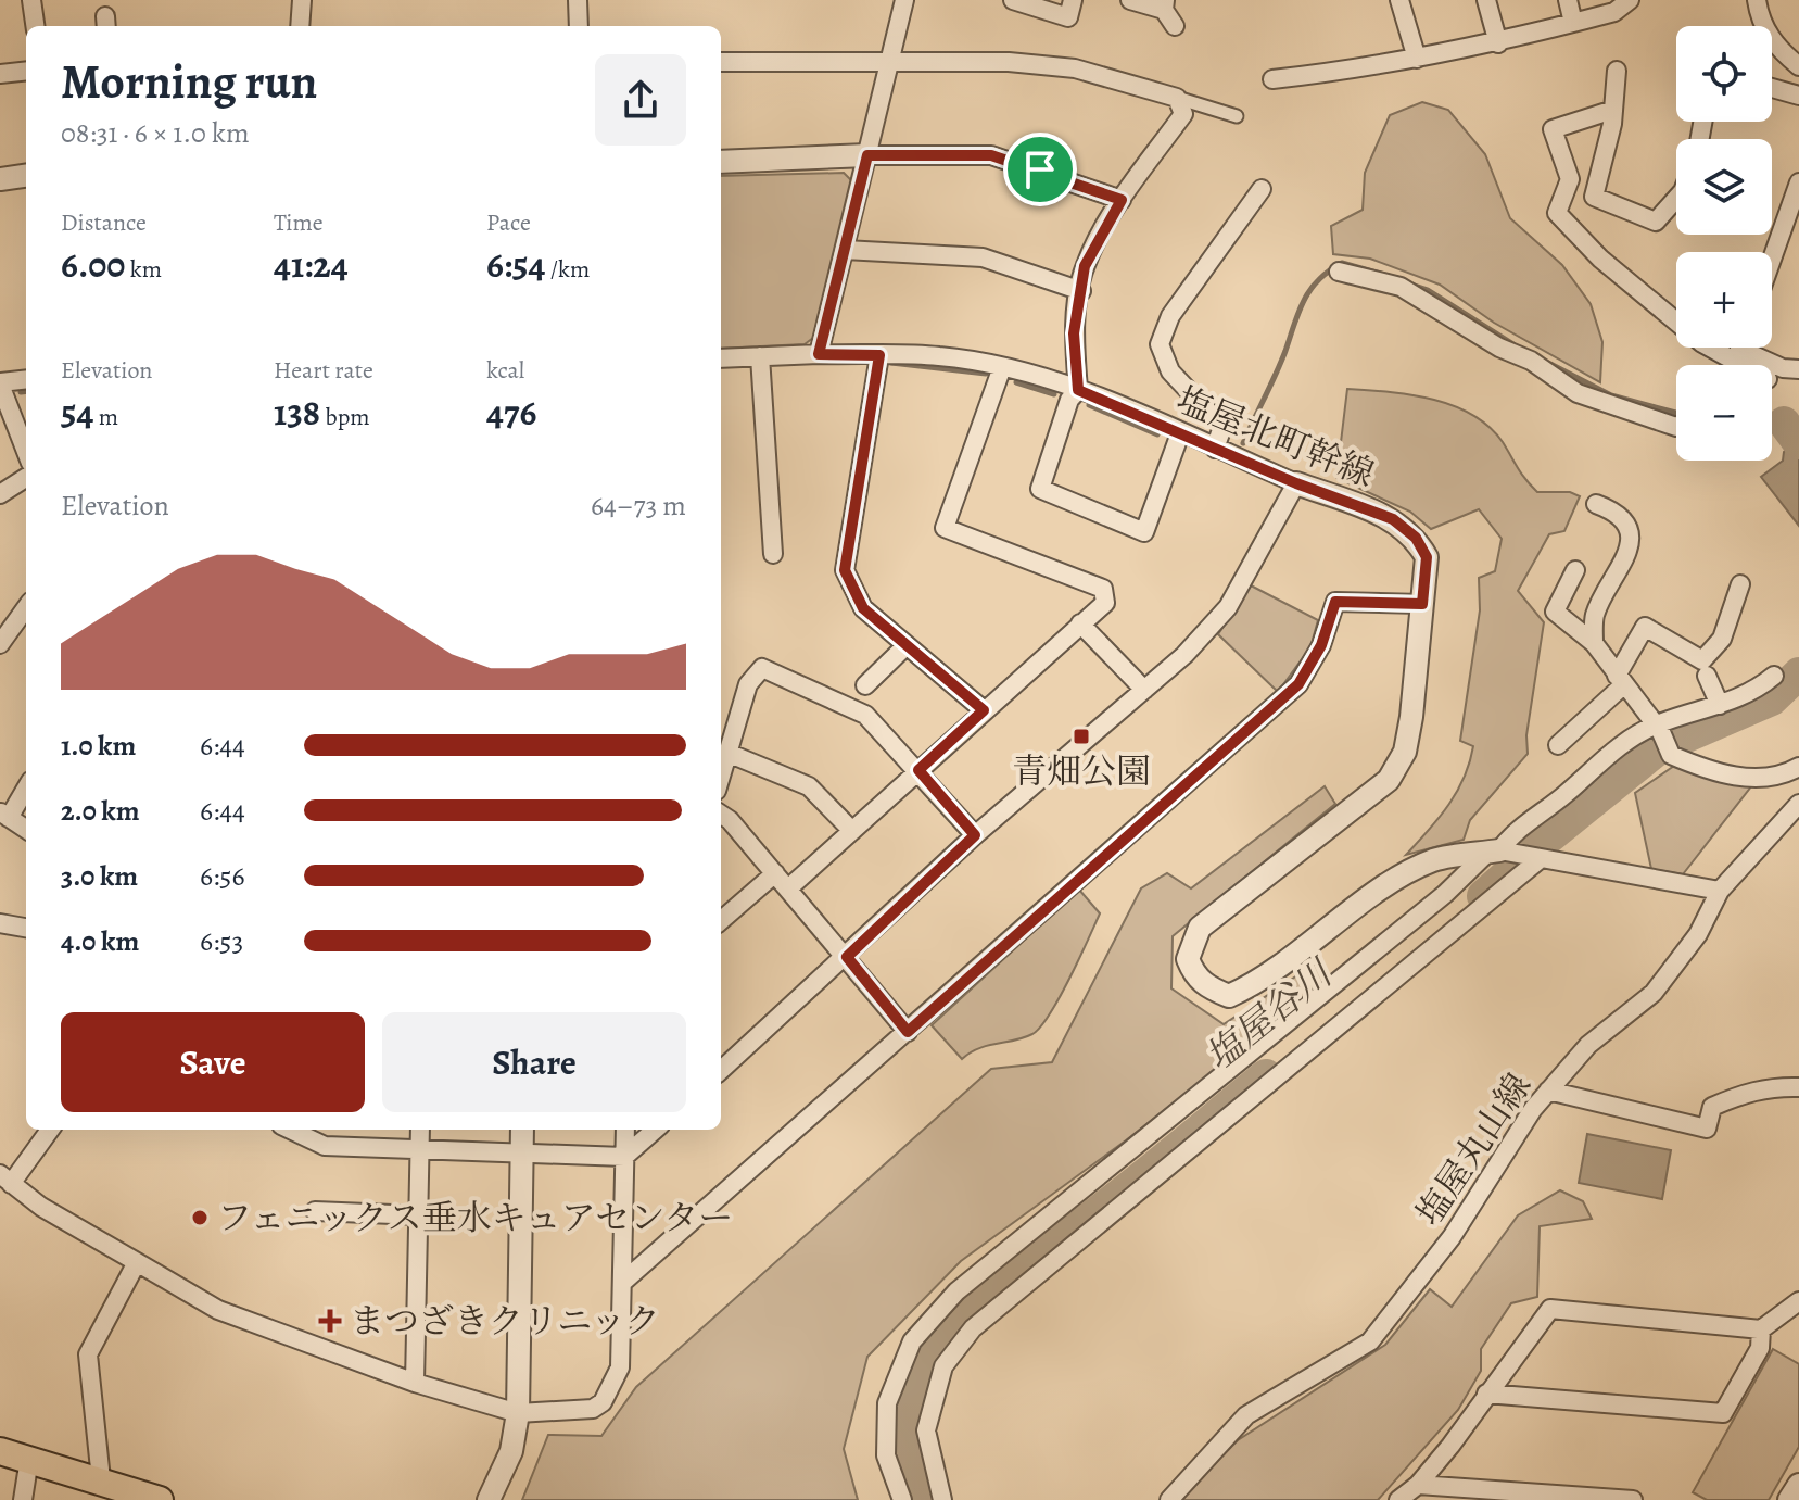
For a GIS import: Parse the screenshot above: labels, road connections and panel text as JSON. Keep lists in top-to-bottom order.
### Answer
{
  "streets": {
    "street": ["塩屋北町幹線", "塩屋丸山線"]
  },
  "crossings": [
    ["塩屋北町幹線", "塩屋丸山線"]
  ],
  "water": ["塩屋谷川"],
  "places": {
    "transit": ["青畑公園"],
    "other": ["フェニックス垂水キュアセンター"],
    "health": ["まつざきクリニック"]
  },
  "page": {
    "map_buttons": ["+", "−"],
    "heading": ["Morning run", "08:31 · 6 × 1.0 km"],
    "stats": [
      ["Distance", "6.00 km"],
      ["Time", "41:24"],
      ["Pace", "6:54 /km"],
      ["Elevation", "54 m"],
      ["Heart rate", "138 bpm"],
      ["kcal", "476"]
    ],
    "chart": ["Elevation", "64–73 m"],
    "list": [
      {
        "name": "1.0 km",
        "note": "6:44"
      },
      {
        "name": "2.0 km",
        "note": "6:44"
      },
      {
        "name": "3.0 km",
        "note": "6:56"
      },
      {
        "name": "4.0 km",
        "note": "6:53"
      }
    ],
    "buttons": ["Save", "Share"]
  }
}
